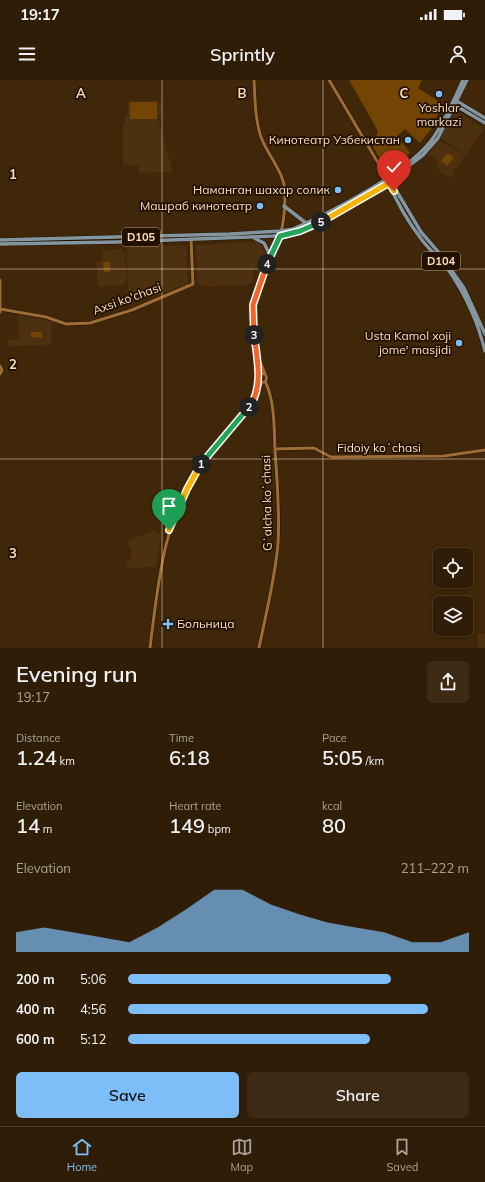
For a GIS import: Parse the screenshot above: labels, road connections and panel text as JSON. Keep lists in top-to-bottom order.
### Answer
{
  "streets": {
    "main road": [
      "D105",
      "D104",
      "Axsi ko'chasi",
      "Fidoiy koʻchasi",
      "Gʻalcha koʻchasi"
    ]
  },
  "crossings": [
    ["D105", "D104"],
    ["D105", "Axsi ko'chasi"],
    ["Fidoiy koʻchasi", "Gʻalcha koʻchasi"]
  ],
  "places": {
    "other": [
      "Yoshlar markazi",
      "Кинотеатр Узбекистан",
      "Наманган шахар солик",
      "Машраб кинотеатр",
      "Usta Kamol xoji jome' masjidi"
    ],
    "health": ["Больница"]
  },
  "page": {
    "status": "19:17",
    "header": "Sprintly",
    "pins": [
      "5",
      "4",
      "3",
      "2",
      "1"
    ],
    "heading": ["Evening run", "19:17"],
    "stats": [
      ["Distance", "1.24 km"],
      ["Time", "6:18"],
      ["Pace", "5:05 /km"],
      ["Elevation", "14 m"],
      ["Heart rate", "149 bpm"],
      ["kcal", "80"]
    ],
    "chart": ["Elevation", "211–222 m"],
    "list": [
      {
        "name": "200 m",
        "note": "5:06"
      },
      {
        "name": "400 m",
        "note": "4:56"
      },
      {
        "name": "600 m",
        "note": "5:12"
      }
    ],
    "buttons": ["Save", "Share"],
    "tabs": ["Home", "Map", "Saved"]
  },
  "grid": {
    "columns": ["A", "B", "C"],
    "rows": ["1", "2", "3"]
  }
}
